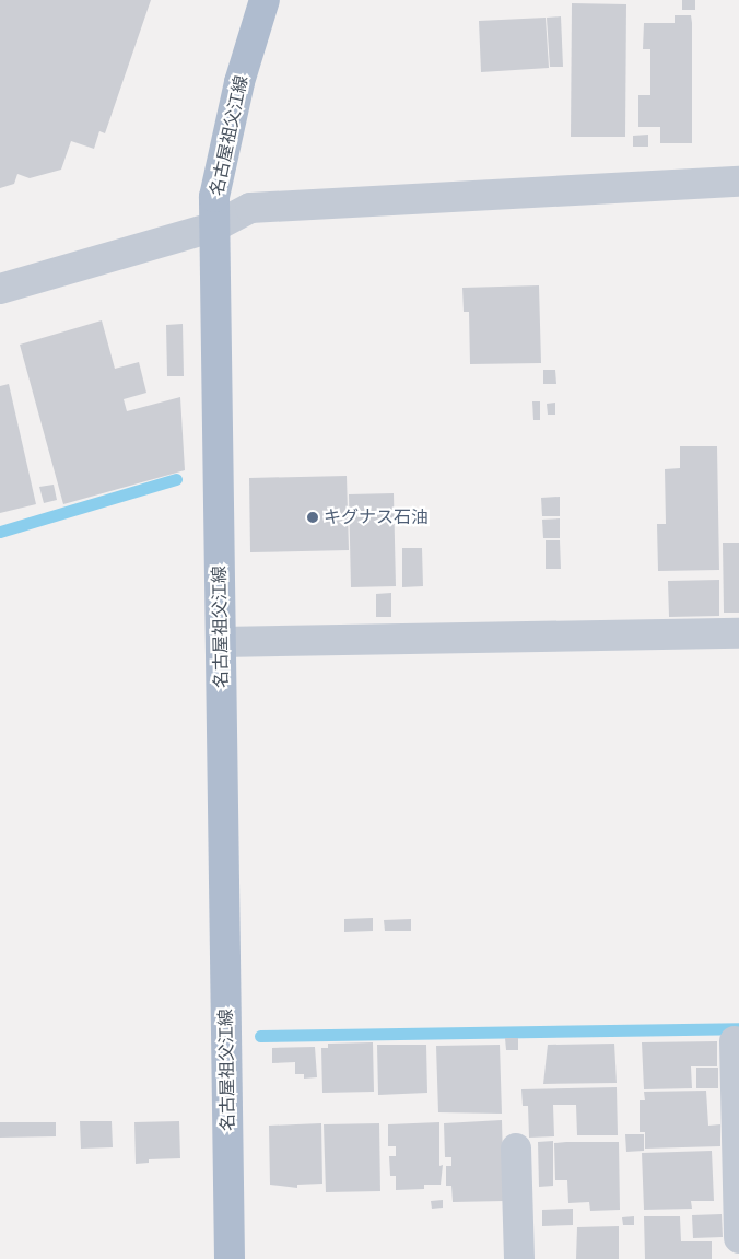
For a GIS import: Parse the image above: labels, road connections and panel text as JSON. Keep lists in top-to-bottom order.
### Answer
{
  "streets": {
    "main road": ["名古屋祖父江線"]
  },
  "places": ["キグナス石油"]
}
